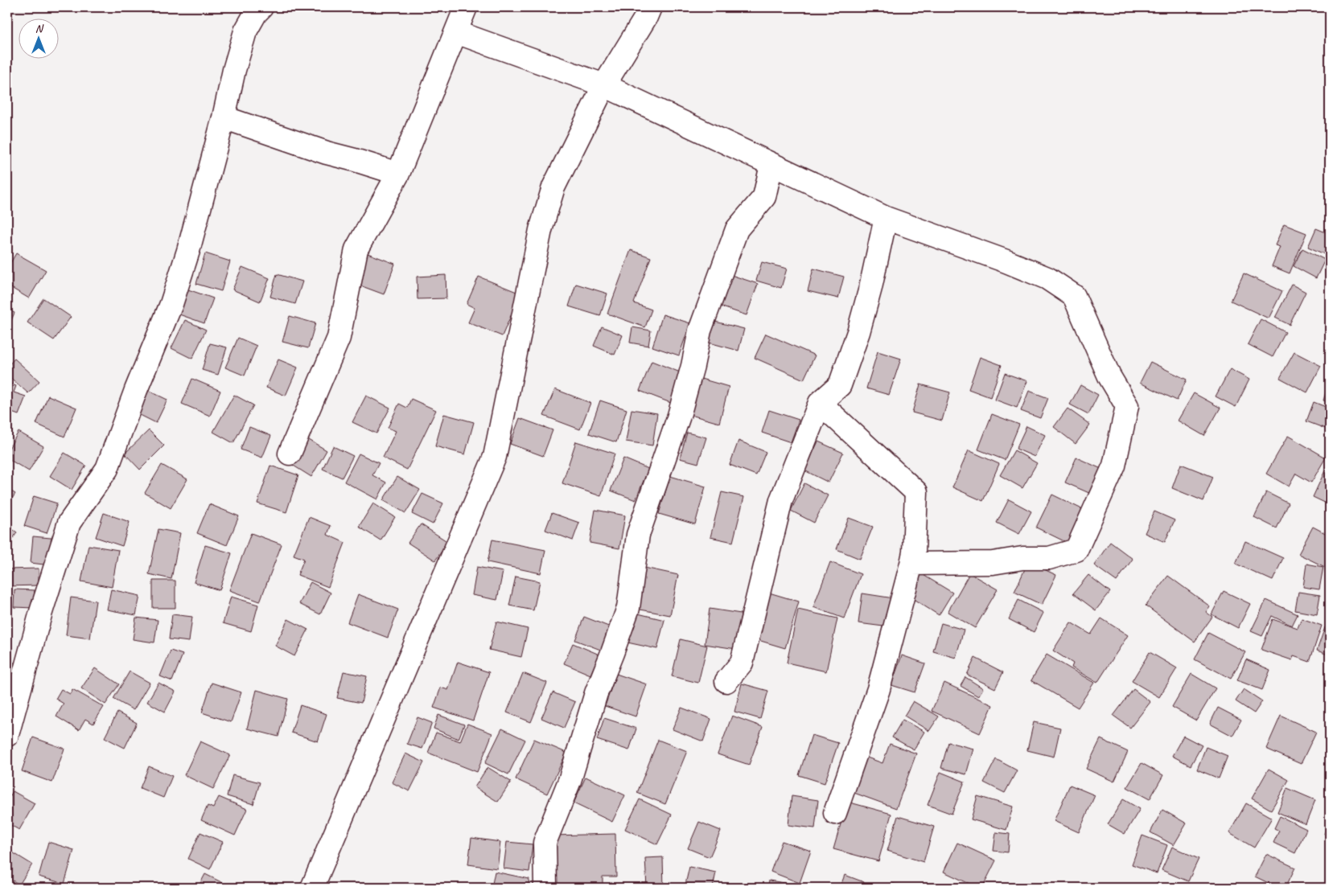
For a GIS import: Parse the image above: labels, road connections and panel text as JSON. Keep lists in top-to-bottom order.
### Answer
{
  "north": "top"
}
